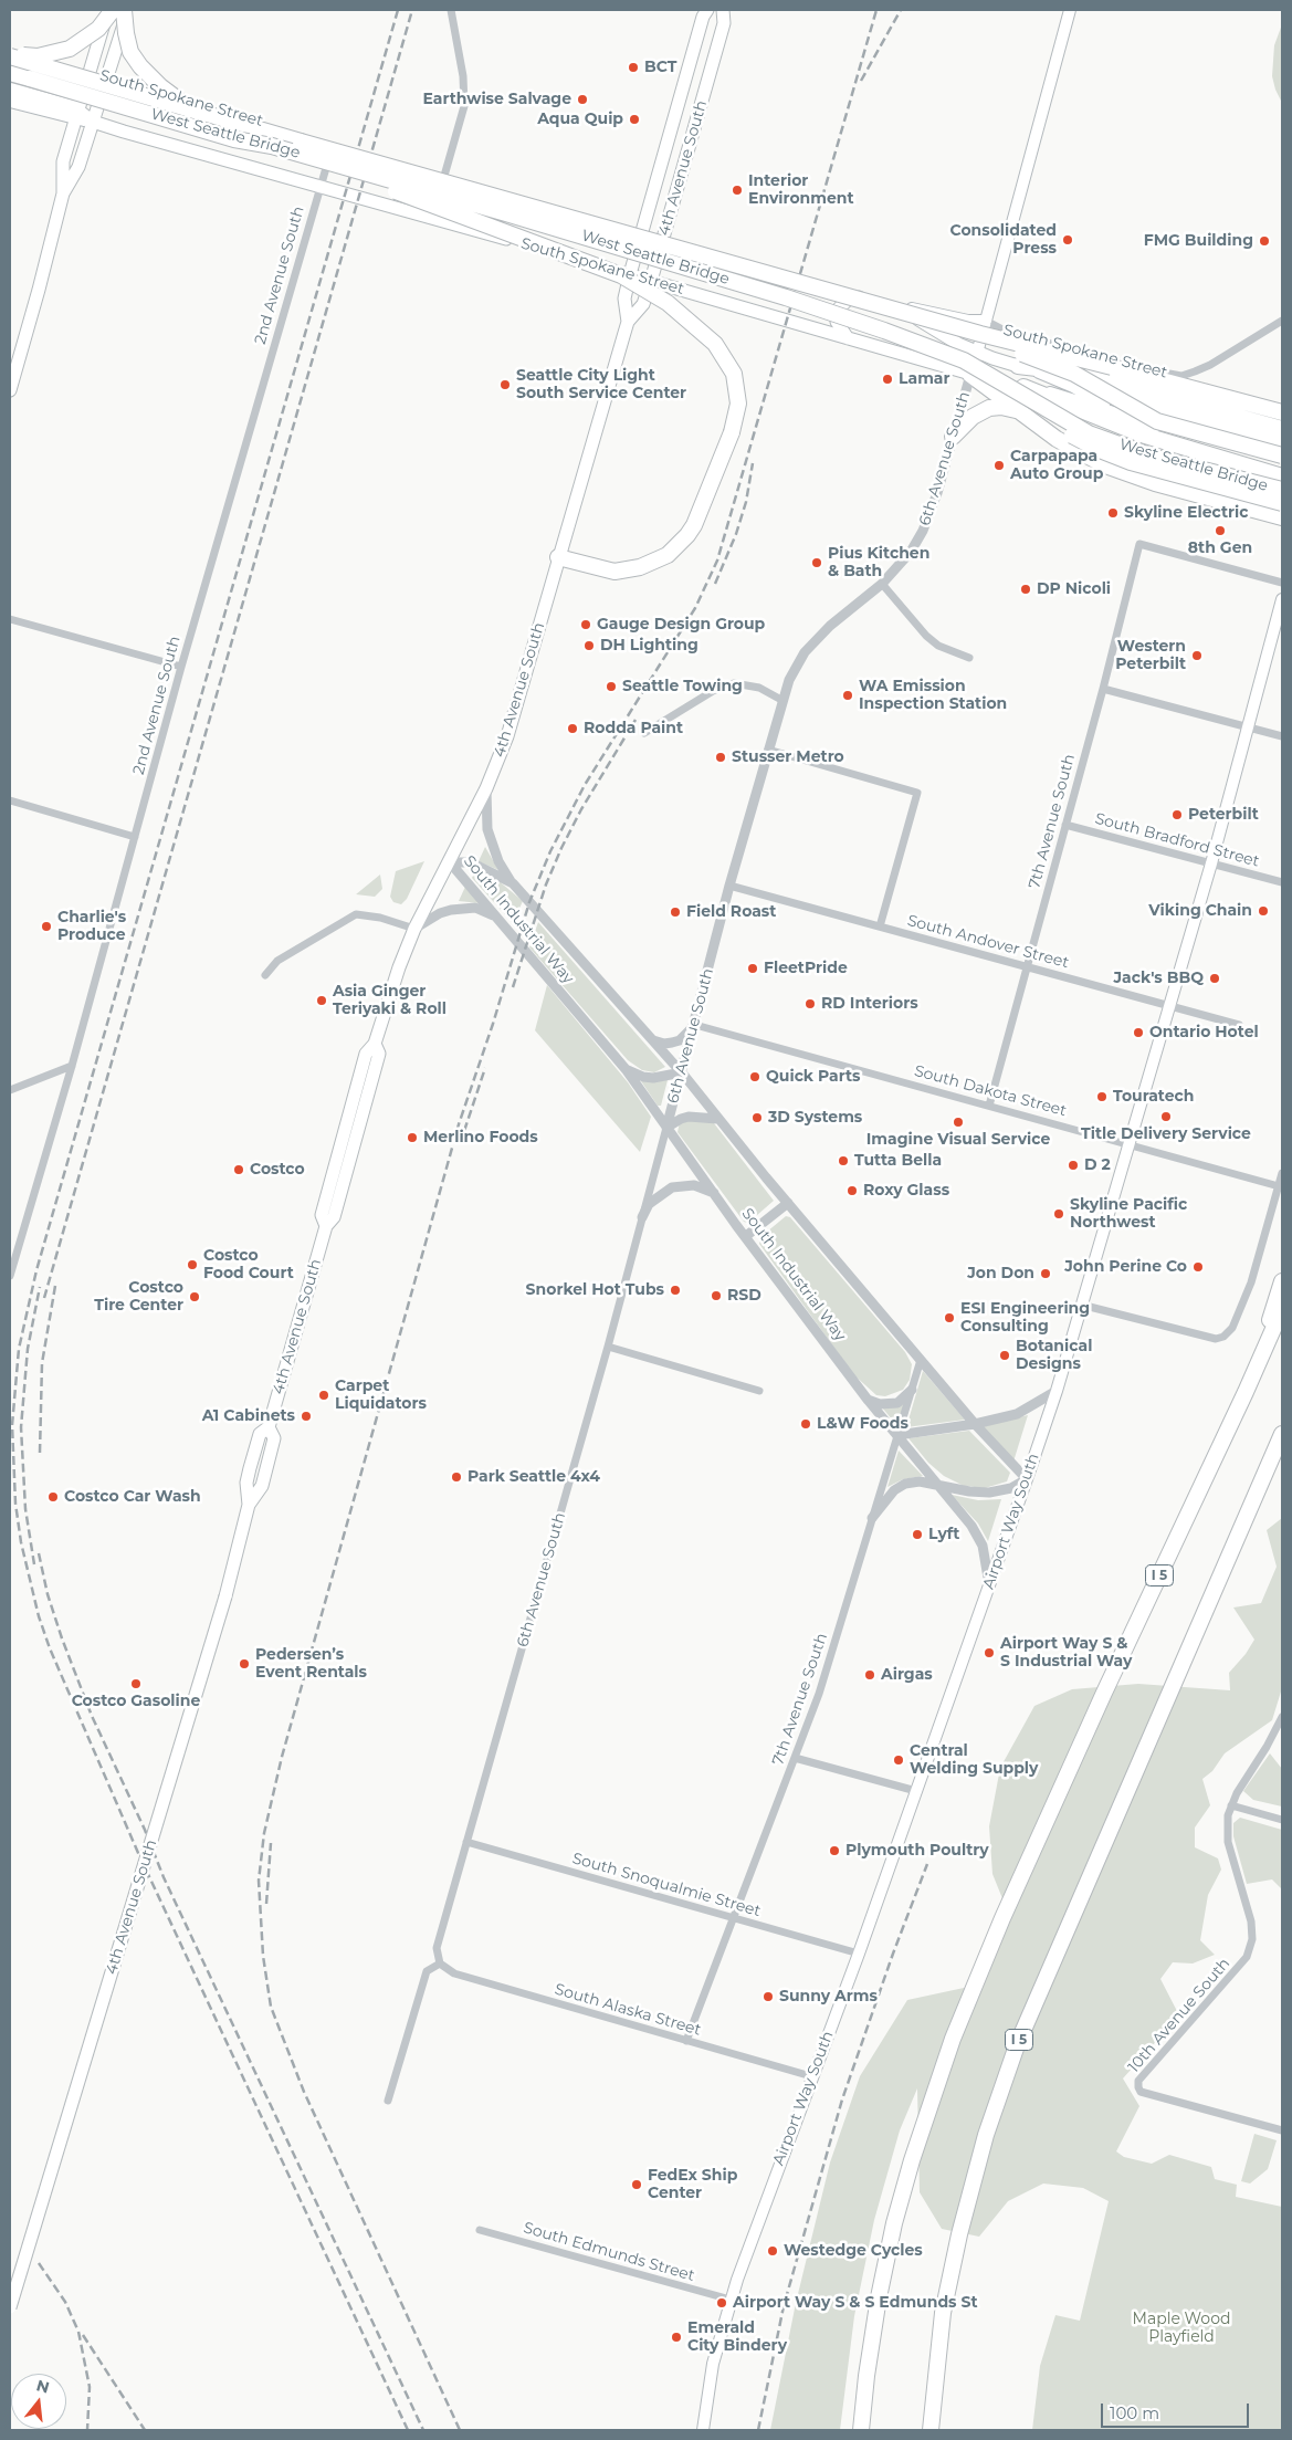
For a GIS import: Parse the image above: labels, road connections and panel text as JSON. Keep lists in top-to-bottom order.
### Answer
{
  "streets": {
    "highway": ["West Seattle Bridge", "I 5"],
    "main road": [
      "South Spokane Street",
      "4th Avenue South",
      "6th Avenue South",
      "Airport Way South"
    ],
    "street": [
      "2nd Avenue South",
      "7th Avenue South",
      "South Bradford Street",
      "South Industrial Way",
      "South Andover Street",
      "South Dakota Street",
      "South Snoqualmie Street",
      "South Alaska Street",
      "10th Avenue South",
      "South Edmunds Street"
    ]
  },
  "crossings": [
    ["South Spokane Street", "West Seattle Bridge"],
    ["South Spokane Street", "4th Avenue South"],
    ["South Spokane Street", "2nd Avenue South"],
    ["South Spokane Street", "6th Avenue South"],
    ["West Seattle Bridge", "6th Avenue South"],
    ["4th Avenue South", "South Industrial Way"],
    ["6th Avenue South", "South Industrial Way"],
    ["6th Avenue South", "South Andover Street"],
    ["6th Avenue South", "South Dakota Street"],
    ["6th Avenue South", "South Snoqualmie Street"],
    ["6th Avenue South", "South Alaska Street"],
    ["7th Avenue South", "South Bradford Street"],
    ["7th Avenue South", "South Industrial Way"],
    ["7th Avenue South", "South Andover Street"],
    ["7th Avenue South", "South Dakota Street"],
    ["7th Avenue South", "South Snoqualmie Street"],
    ["7th Avenue South", "South Alaska Street"],
    ["South Bradford Street", "Airport Way South"],
    ["South Industrial Way", "Airport Way South"],
    ["South Andover Street", "Airport Way South"],
    ["South Dakota Street", "Airport Way South"],
    ["Airport Way South", "South Snoqualmie Street"],
    ["Airport Way South", "South Alaska Street"],
    ["Airport Way South", "South Edmunds Street"]
  ],
  "parks": ["Maple Wood Playfield"],
  "places": [
    "BCT",
    "Earthwise Salvage",
    "Aqua Quip",
    "Interior Environment",
    "Consolidated Press",
    "FMG Building",
    "Lamar",
    "Seattle City Light South Service Center",
    "Carpapapa Auto Group",
    "Skyline Electric",
    "8th Gen",
    "Pius Kitchen & Bath",
    "DP Nicoli",
    "Gauge Design Group",
    "DH Lighting",
    "Western Peterbilt",
    "Seattle Towing",
    "WA Emission Inspection Station",
    "Rodda Paint",
    "Stusser Metro",
    "Peterbilt",
    "Viking Chain",
    "Field Roast",
    "Charlie's Produce",
    "FleetPride",
    "Jack's BBQ",
    "Asia Ginger Teriyaki & Roll",
    "RD Interiors",
    "Ontario Hotel",
    "Quick Parts",
    "Touratech",
    "Title Delivery Service",
    "3D Systems",
    "Imagine Visual Service",
    "Merlino Foods",
    "Tutta Bella",
    "D 2",
    "Costco",
    "Roxy Glass",
    "Skyline Pacific Northwest",
    "Costco Food Court",
    "John Perine Co",
    "Jon Don",
    "Snorkel Hot Tubs",
    "RSD",
    "Costco Tire Center",
    "ESI Engineering Consulting",
    "Botanical Designs",
    "Carpet Liquidators",
    "A1 Cabinets",
    "L&W Foods",
    "Park Seattle 4x4",
    "Costco Car Wash",
    "Lyft",
    "Airport Way S & S Industrial Way",
    "Pedersen’s Event Rentals",
    "Airgas",
    "Costco Gasoline",
    "Central Welding Supply",
    "Plymouth Poultry",
    "Sunny Arms",
    "FedEx Ship Center",
    "Westedge Cycles",
    "Airport Way S & S Edmunds St",
    "Emerald City Bindery"
  ],
  "scale_bar": "100 m",
  "north": "top"
}
